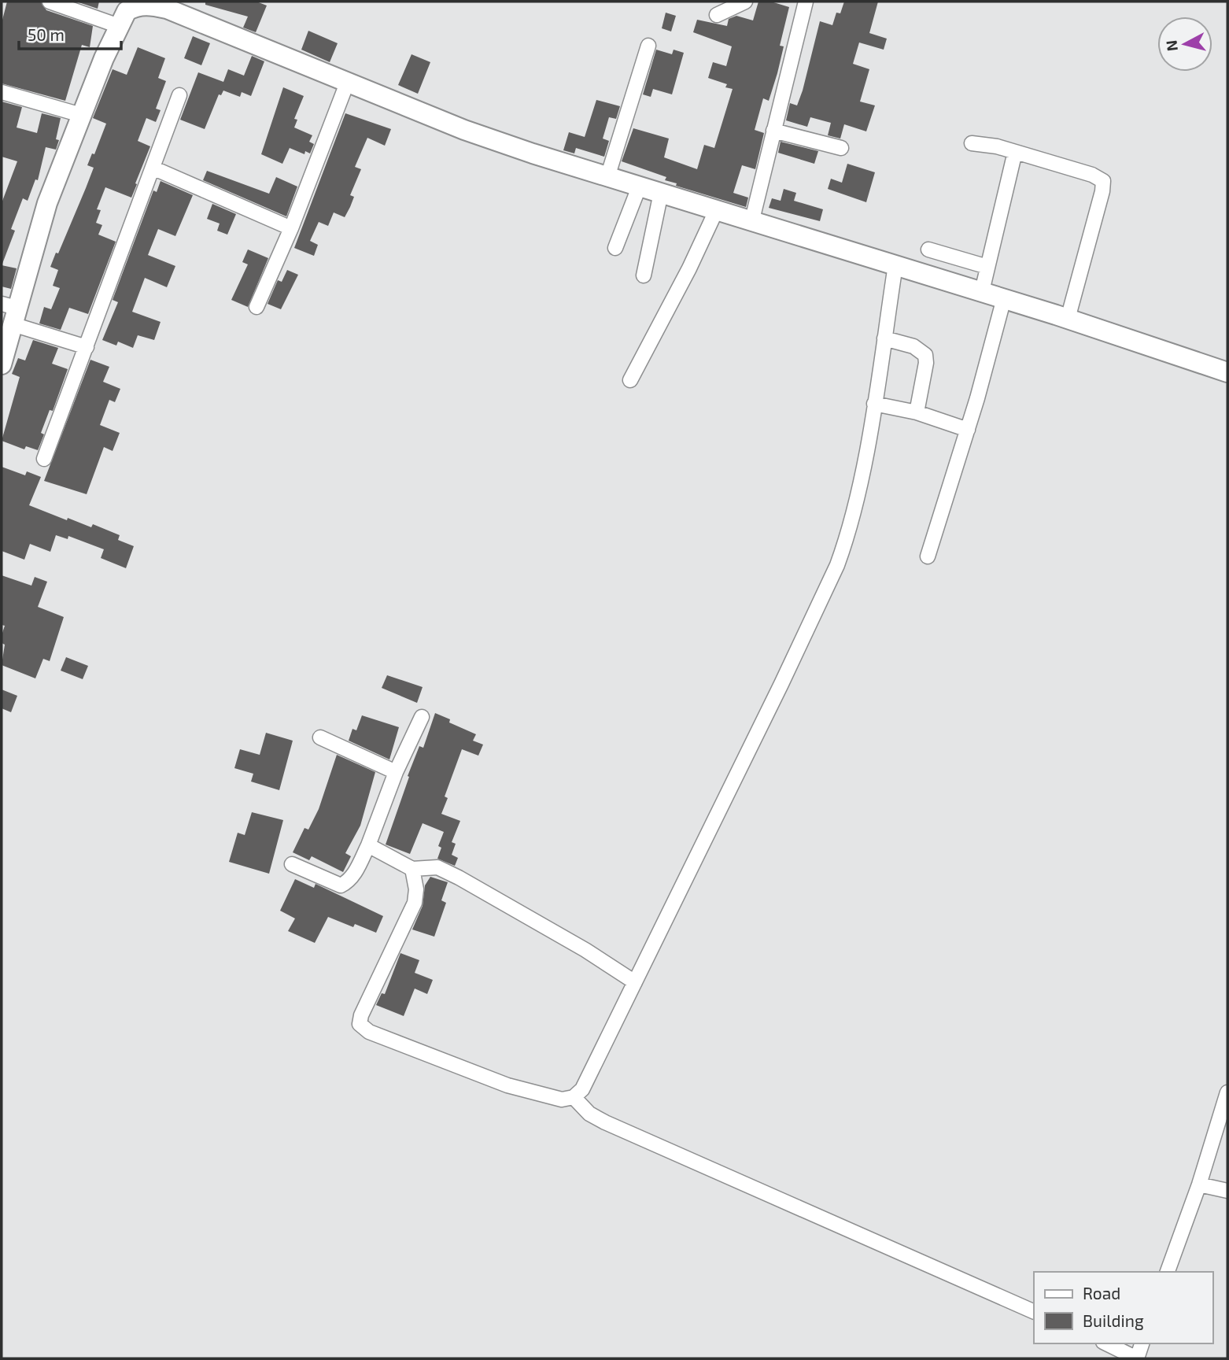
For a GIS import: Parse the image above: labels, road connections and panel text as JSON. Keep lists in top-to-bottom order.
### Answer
{
  "legend": ["Road", "Building"],
  "scale_bar": "50 m",
  "north": "left"
}
